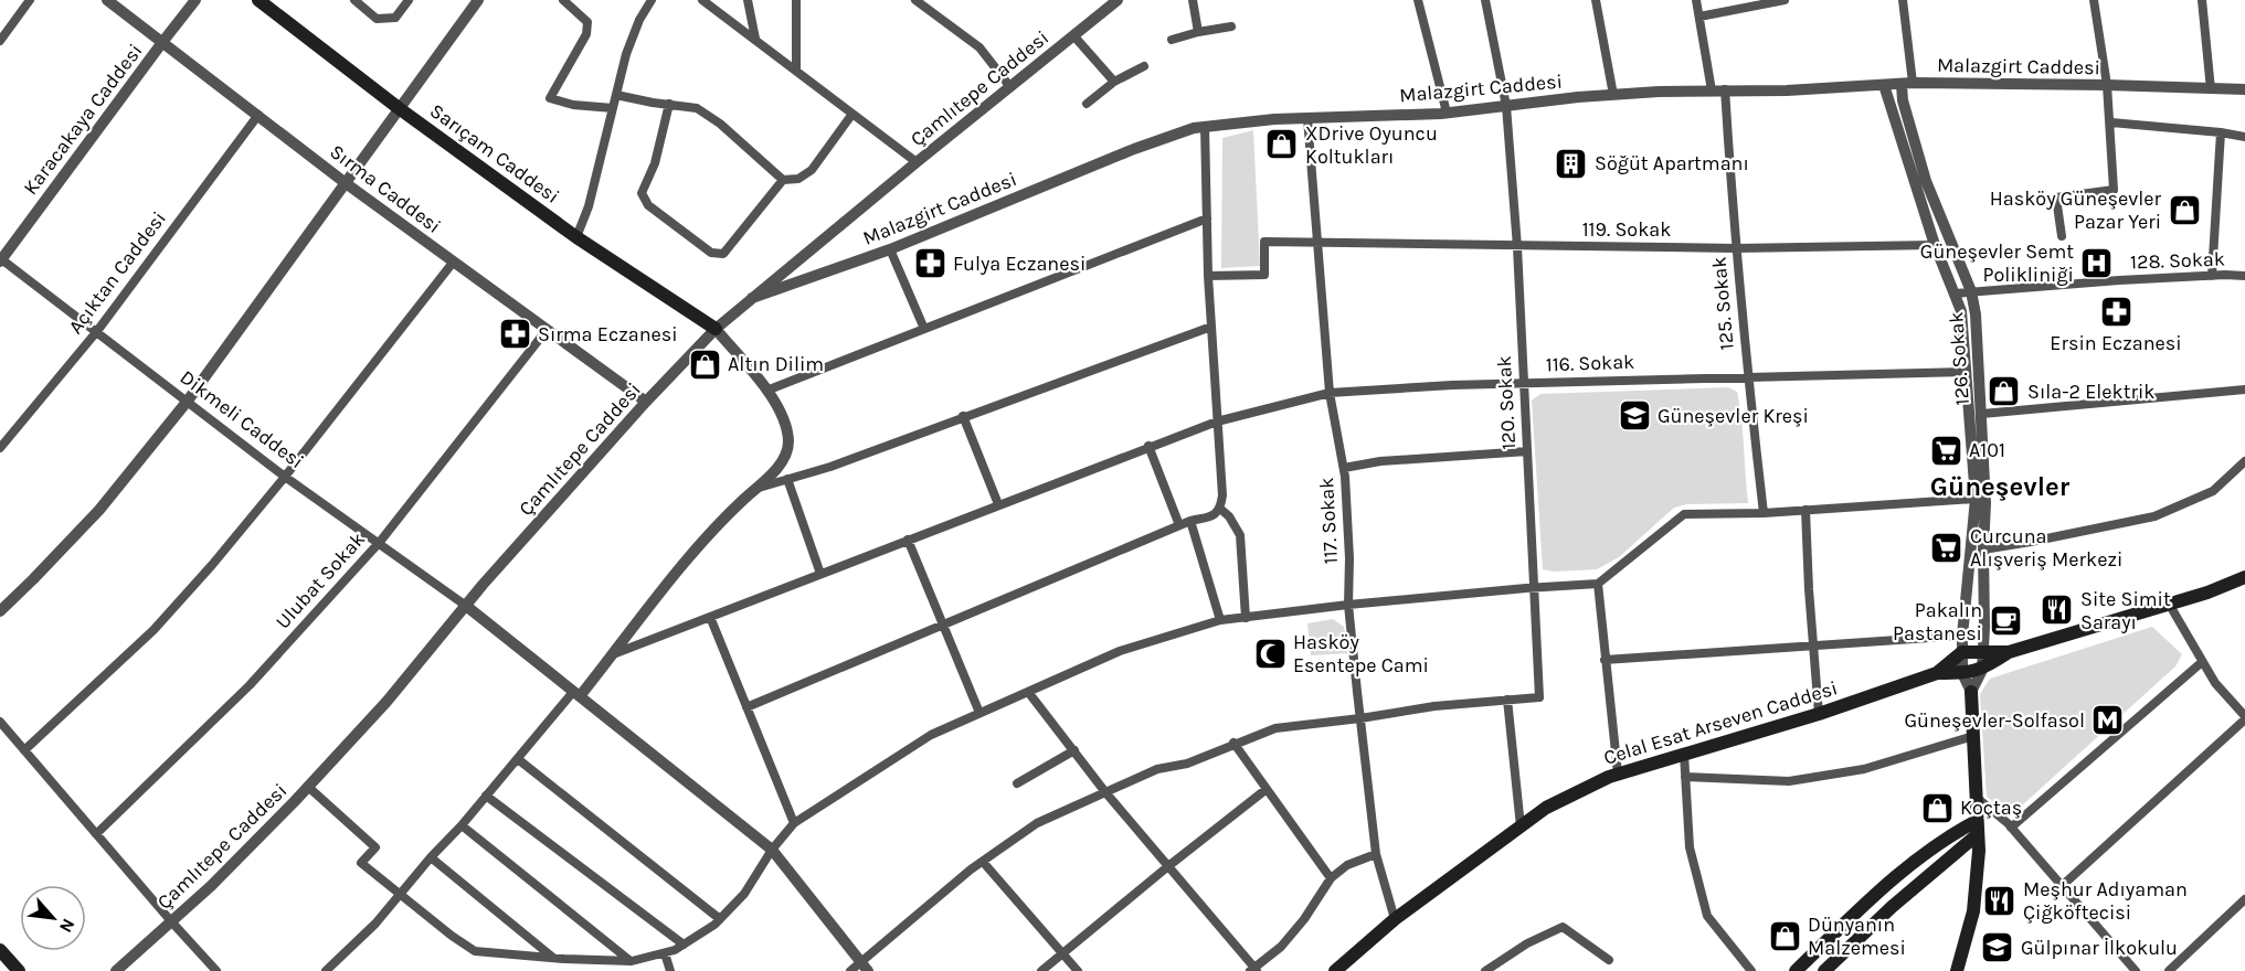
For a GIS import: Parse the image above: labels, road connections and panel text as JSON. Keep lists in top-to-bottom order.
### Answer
{
  "streets": {
    "main road": ["Sarıçam Caddesi", "Celal Esat Arseven Caddesi"],
    "street": [
      "Malazgirt Caddesi",
      "Çamlıtepe Caddesi",
      "Karacakaya Caddesi",
      "Sırma Caddesi",
      "119. Sokak",
      "128. Sokak",
      "Açıktan Caddesi",
      "125. Sokak",
      "126. Sokak",
      "116. Sokak",
      "120. Sokak",
      "Dikmeli Caddesi",
      "117. Sokak",
      "Ulubat Sokak"
    ]
  },
  "crossings": [
    ["Malazgirt Caddesi", "Çamlıtepe Caddesi"],
    ["Malazgirt Caddesi", "125. Sokak"],
    ["Malazgirt Caddesi", "126. Sokak"],
    ["Malazgirt Caddesi", "120. Sokak"],
    ["Malazgirt Caddesi", "117. Sokak"],
    ["Çamlıtepe Caddesi", "Sarıçam Caddesi"],
    ["Çamlıtepe Caddesi", "Sırma Caddesi"],
    ["Çamlıtepe Caddesi", "Dikmeli Caddesi"],
    ["Karacakaya Caddesi", "Sırma Caddesi"],
    ["Karacakaya Caddesi", "Dikmeli Caddesi"],
    ["Sırma Caddesi", "Açıktan Caddesi"],
    ["Sırma Caddesi", "Ulubat Sokak"],
    ["119. Sokak", "125. Sokak"],
    ["119. Sokak", "126. Sokak"],
    ["119. Sokak", "120. Sokak"],
    ["119. Sokak", "117. Sokak"],
    ["128. Sokak", "126. Sokak"],
    ["Açıktan Caddesi", "Dikmeli Caddesi"],
    ["125. Sokak", "116. Sokak"],
    ["126. Sokak", "116. Sokak"],
    ["116. Sokak", "120. Sokak"],
    ["116. Sokak", "117. Sokak"],
    ["Dikmeli Caddesi", "Ulubat Sokak"],
    ["117. Sokak", "Celal Esat Arseven Caddesi"]
  ],
  "districts": ["Güneşevler"],
  "places": {
    "shop": [
      "XDrive Oyuncu Koltukları",
      "Hasköy Güneşevler Pazar Yeri",
      "Altın Dilim",
      "Sıla-2 Elektrik",
      "Koçtaş",
      "Dünyanın Malzemesi"
    ],
    "building": ["Söğüt Apartmanı"],
    "hospital": ["Güneşevler Semt Polikliniği"],
    "pharmacy": ["Fulya Eczanesi", "Ersin Eczanesi", "Sırma Eczanesi"],
    "school or university": ["Güneşevler Kreşi", "Gülpınar İlkokulu"],
    "supermarket": ["A101", "Curcuna Alışveriş Merkezi"],
    "restaurant": ["Site Simit Sarayı", "Meşhur Adıyaman Çiğköftecisi"],
    "cafe": ["Pakalın Pastanesi"],
    "mosque": ["Hasköy Esentepe Cami"],
    "metro station": ["Güneşevler-Solfasol"]
  },
  "north": "bottom right"
}
